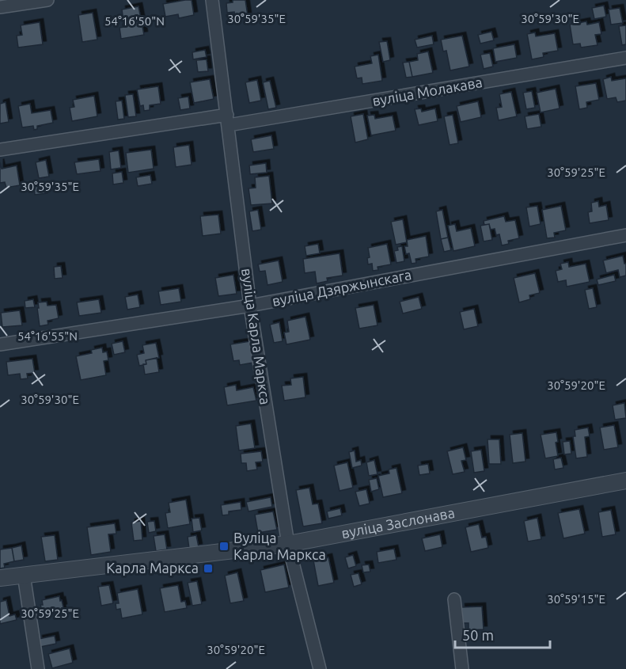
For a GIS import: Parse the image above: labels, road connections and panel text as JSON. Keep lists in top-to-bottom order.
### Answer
{
  "streets": {
    "street": [
      "вуліца Молакава",
      "вуліца Дзяржынскага",
      "вуліца Карла Маркса",
      "вуліца Заслонава"
    ]
  },
  "crossings": [
    ["вуліца Молакава", "вуліца Карла Маркса"],
    ["вуліца Дзяржынскага", "вуліца Карла Маркса"],
    ["вуліца Карла Маркса", "вуліца Заслонава"]
  ],
  "places": {
    "transit": ["Вуліца Карла Маркса", "Карла Маркса"]
  },
  "scale_bar": "50 m",
  "coordinates": [
    "30°59'30\"E",
    "30°59'35\"E",
    "54°16'50\"N",
    "30°59'25\"E",
    "54°16'55\"N",
    "30°59'20\"E",
    "30°59'15\"E"
  ]
}
